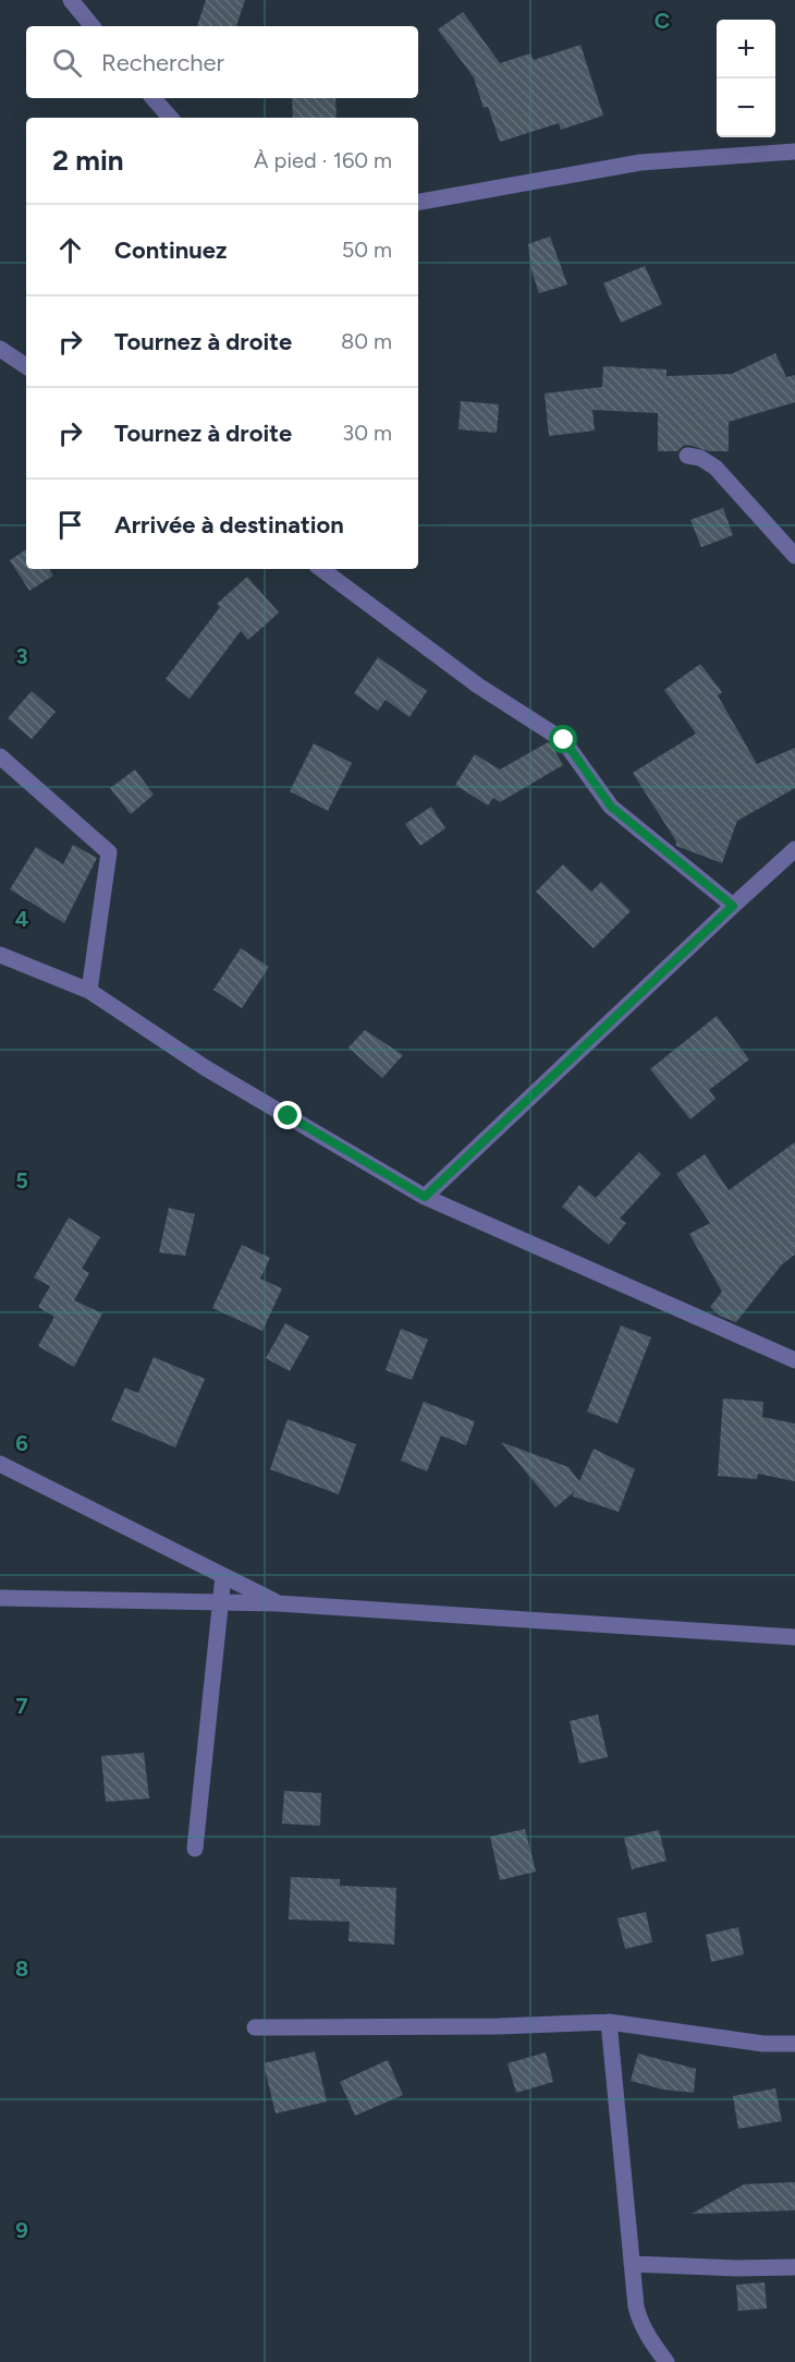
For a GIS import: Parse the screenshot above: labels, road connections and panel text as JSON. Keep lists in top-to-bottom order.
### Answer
{
  "page": {
    "map_buttons": ["+", "−"],
    "search": "Rechercher",
    "heading": ["2 min", "À pied · 160 m"],
    "list": [
      ["Continuez", "50 m"],
      ["Tournez à droite", "80 m"],
      ["Tournez à droite", "30 m"],
      "Arrivée à destination"
    ]
  },
  "grid": {
    "columns": ["C"],
    "rows": [
      "3",
      "4",
      "5",
      "6",
      "7",
      "8",
      "9"
    ]
  }
}
